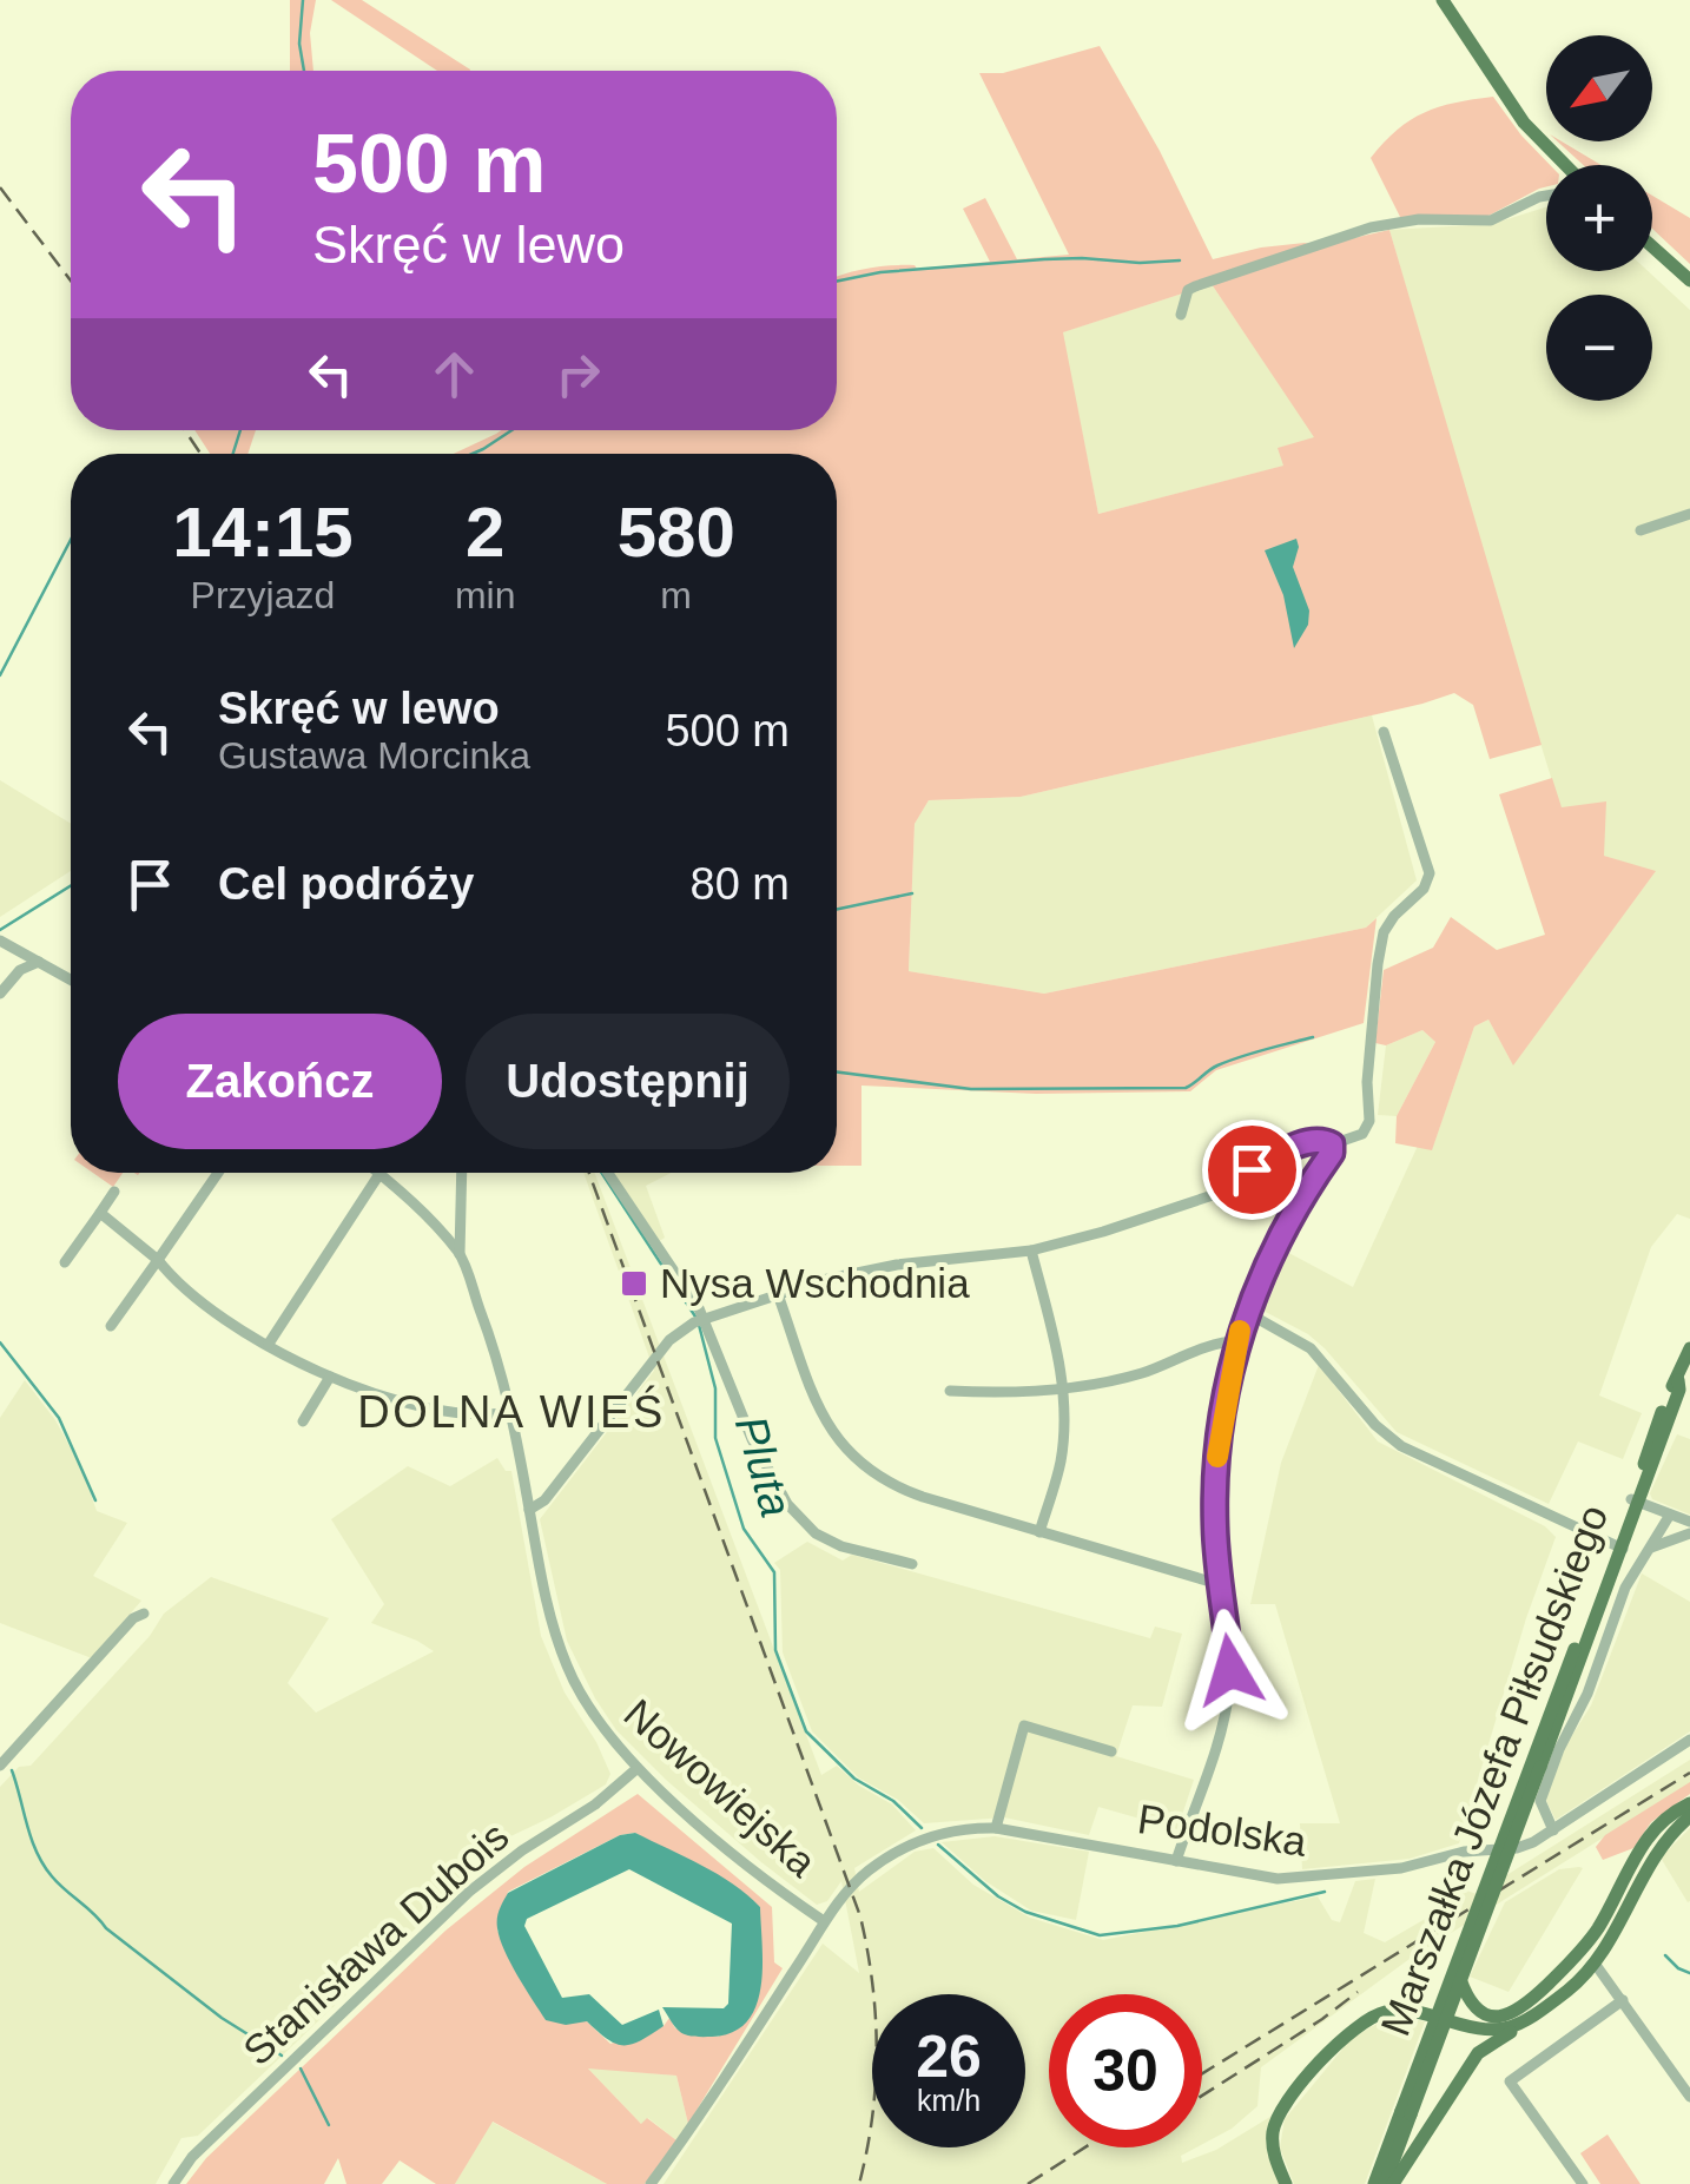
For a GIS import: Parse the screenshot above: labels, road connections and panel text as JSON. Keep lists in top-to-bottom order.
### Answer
{
  "streets": {
    "main road": ["Marszałka Józefa Piłsudskiego"],
    "street": ["Nowowiejska", "Podolska", "Stanisława Dubois"]
  },
  "crossings": [
    ["Marszałka Józefa Piłsudskiego", "Podolska"],
    ["Nowowiejska", "Podolska"],
    ["Nowowiejska", "Stanisława Dubois"]
  ],
  "districts": ["DOLNA WIEŚ"],
  "water": ["Pluta"],
  "places": {
    "transit": ["Nysa Wschodnia"]
  },
  "north": "bottom left",
  "page": {
    "map_buttons": ["+", "−"],
    "turn": ["500 m", "Skręć w lewo"],
    "eta": [
      "14:15",
      "Przyjazd",
      "2",
      "min",
      "580",
      "m"
    ],
    "list": [
      {
        "name": "Skręć w lewo",
        "note": "Gustawa Morcinka",
        "value": "500 m"
      },
      {
        "name": "Cel podróży",
        "value": "80 m"
      }
    ],
    "buttons": ["Zakończ", "Udostępnij"],
    "speed": "26 km/h",
    "limit": "30"
  }
}
